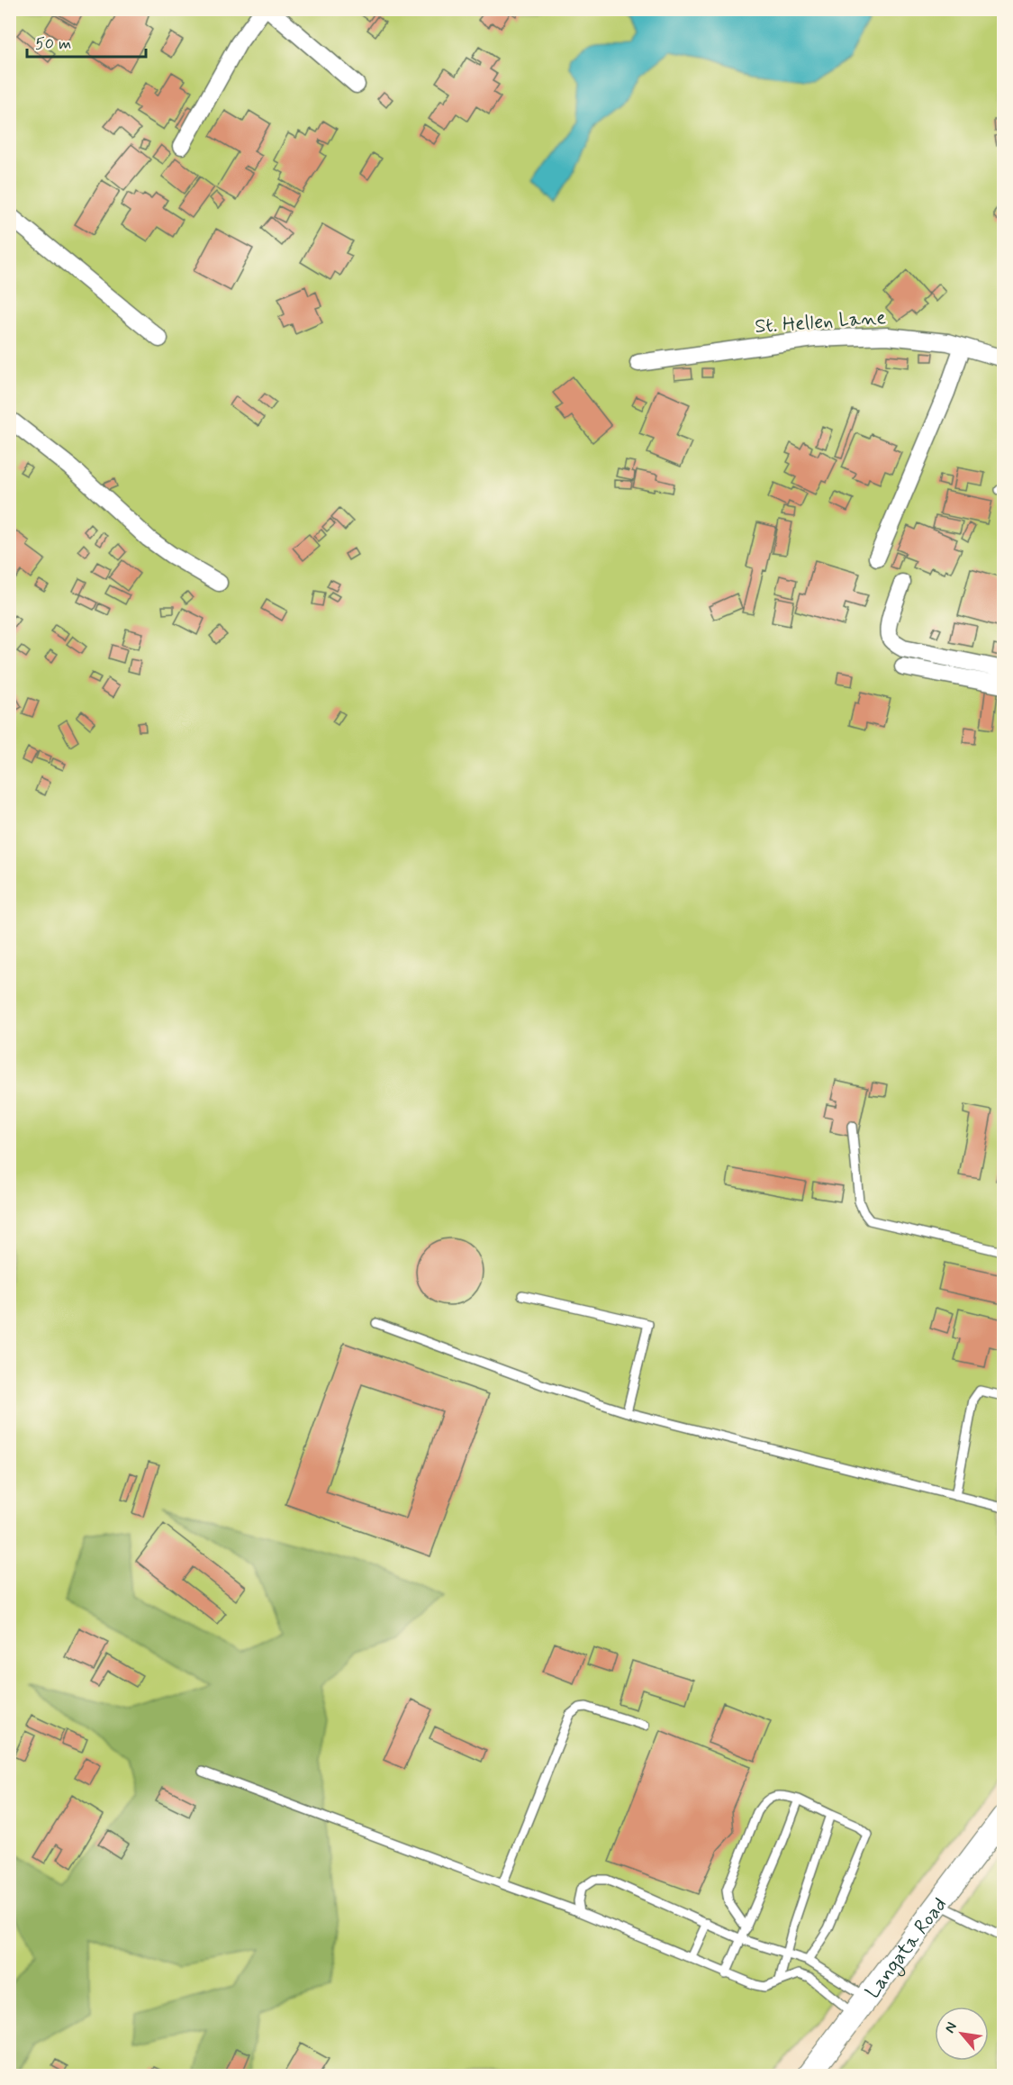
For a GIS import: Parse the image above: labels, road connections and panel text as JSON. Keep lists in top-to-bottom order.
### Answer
{
  "streets": {
    "main road": ["Langata Road"],
    "street": ["St. Hellen Lane"]
  },
  "scale_bar": "50 m",
  "north": "top left"
}
